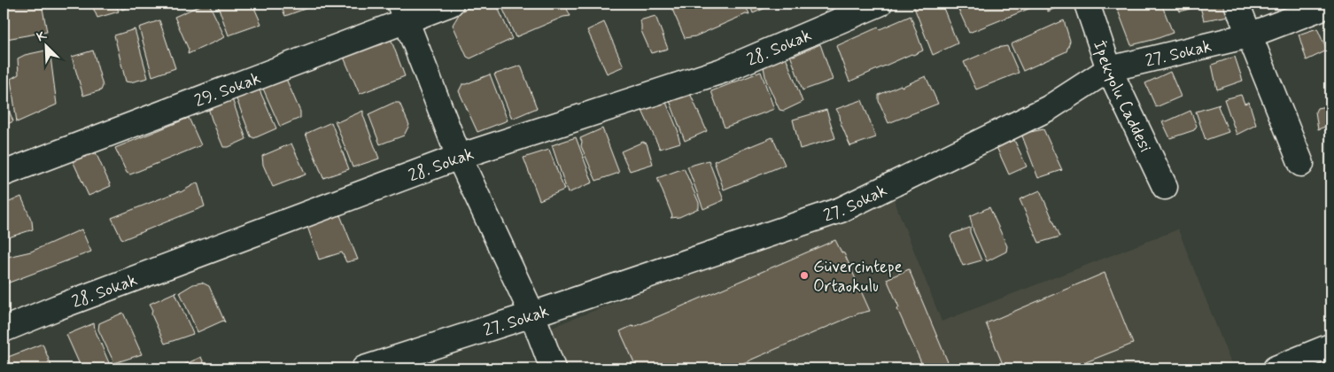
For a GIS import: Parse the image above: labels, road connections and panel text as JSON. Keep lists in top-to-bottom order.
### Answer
{
  "streets": {
    "street": [
      "28. Sokak",
      "27. Sokak",
      "29. Sokak",
      "İpekyolu Caddesi"
    ]
  },
  "crossings": [
    ["27. Sokak", "İpekyolu Caddesi"]
  ],
  "places": ["Güvercintepe Ortaokulu"],
  "north": "top left"
}
